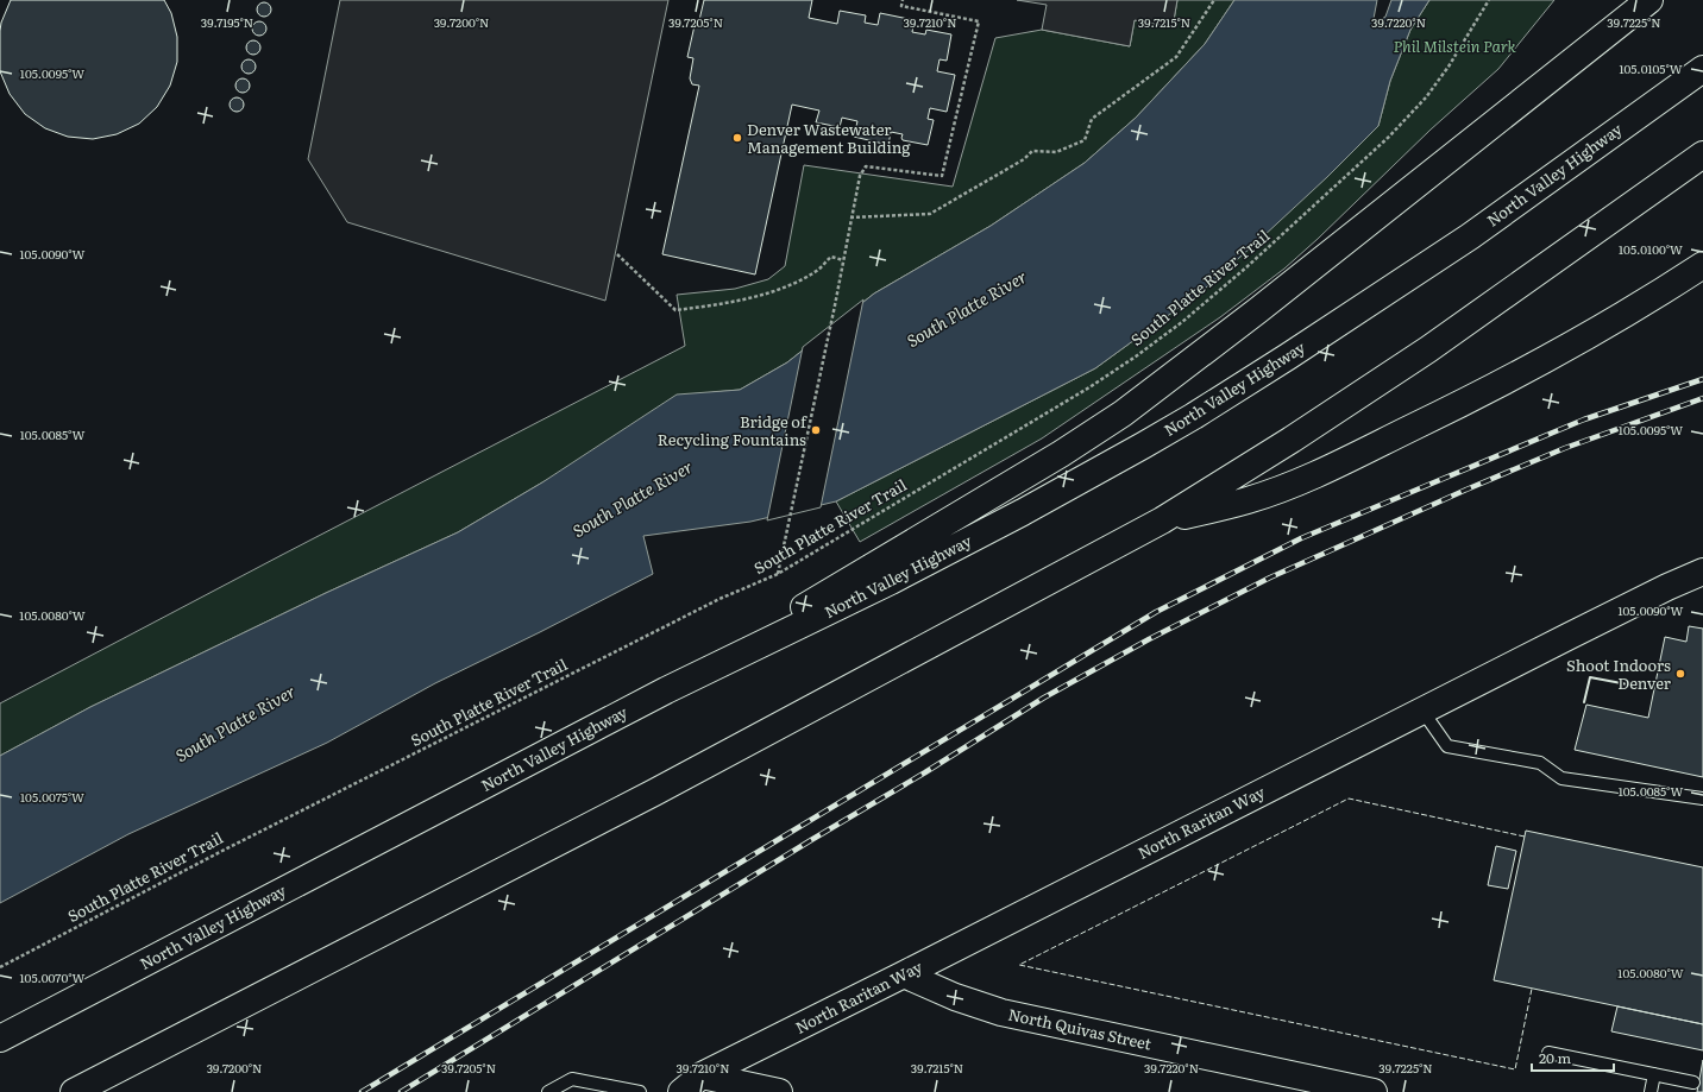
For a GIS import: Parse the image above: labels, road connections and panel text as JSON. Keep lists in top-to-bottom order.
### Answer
{
  "streets": {
    "main road": ["North Valley Highway", "North Raritan Way", "North Quivas Street"],
    "path": ["South Platte River Trail"]
  },
  "crossings": [
    ["North Raritan Way", "North Quivas Street"]
  ],
  "water": ["South Platte River"],
  "parks": ["Phil Milstein Park"],
  "places": ["Denver Wastewater Management Building", "Bridge of Recycling Fountains", "Shoot Indoors Denver"],
  "scale_bar": "20 m",
  "coordinates": [
    "39.7195°N",
    "39.7200°N",
    "39.7205°N",
    "39.7210°N",
    "39.7215°N",
    "39.7220°N",
    "39.7225°N",
    "105.0105°W",
    "105.0095°W",
    "105.0100°W",
    "105.0090°W",
    "105.0085°W",
    "105.0080°W",
    "105.0075°W",
    "105.0070°W"
  ]
}
